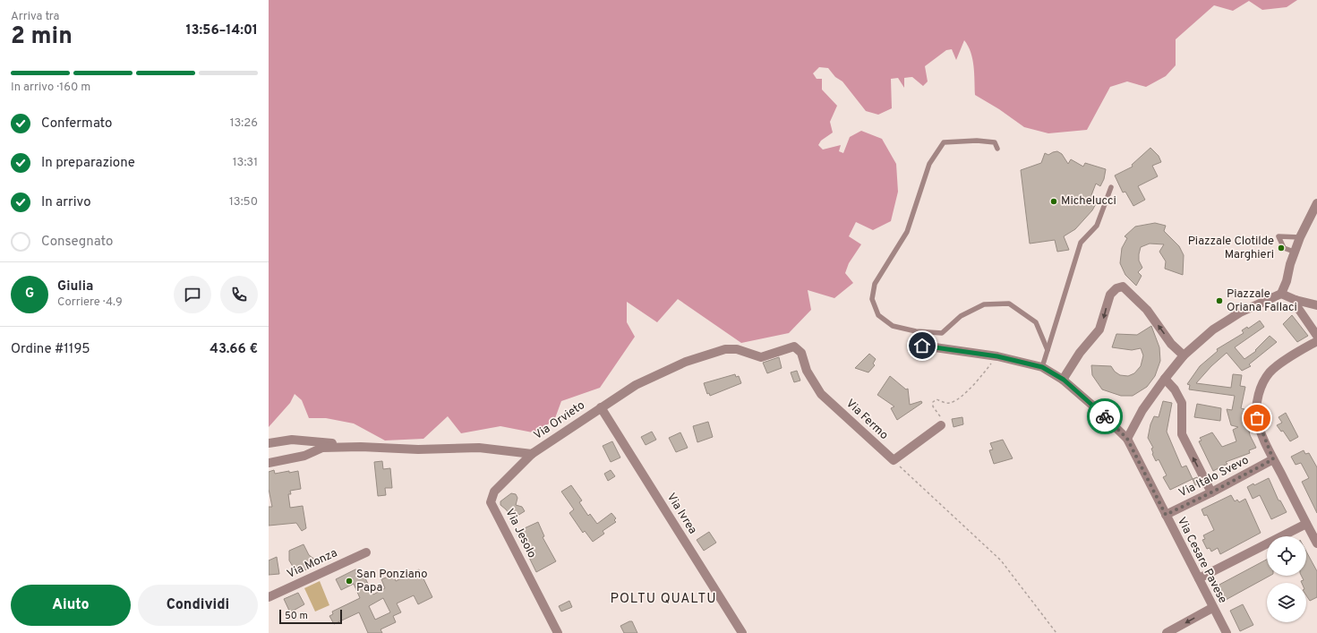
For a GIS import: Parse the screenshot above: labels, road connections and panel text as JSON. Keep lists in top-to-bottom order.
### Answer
{
  "streets": {
    "street": [
      "Via Fermo",
      "Via Orvieto",
      "Via Italo Svevo",
      "Via Ivrea",
      "Via Jesolo",
      "Via Cesare Pavese",
      "Via Monza"
    ]
  },
  "crossings": [
    ["Via Fermo", "Via Orvieto"],
    ["Via Orvieto", "Via Ivrea"],
    ["Via Orvieto", "Via Jesolo"],
    ["Via Italo Svevo", "Via Cesare Pavese"]
  ],
  "districts": ["POLTU QUALTU"],
  "places": [
    "Michelucci",
    "Piazzale Clotilde Marghieri",
    "Piazzale Oriana Fallaci",
    "San Ponziano Papa"
  ],
  "scale_bar": "50 m",
  "page": {
    "heading": ["2 min", "Arriva tra", "13:56–14:01"],
    "panel": [
      "Giulia",
      "Corriere · 4.9",
      "Ordine #1195",
      "43.66 €"
    ],
    "bar": "In arrivo · 160 m",
    "list": [
      ["Confermato", "13:26"],
      ["In preparazione", "13:31"],
      ["In arrivo", "13:50"],
      "Consegnato"
    ],
    "round": "G",
    "buttons": ["Aiuto", "Condividi"],
    "scale": "50 m"
  }
}
